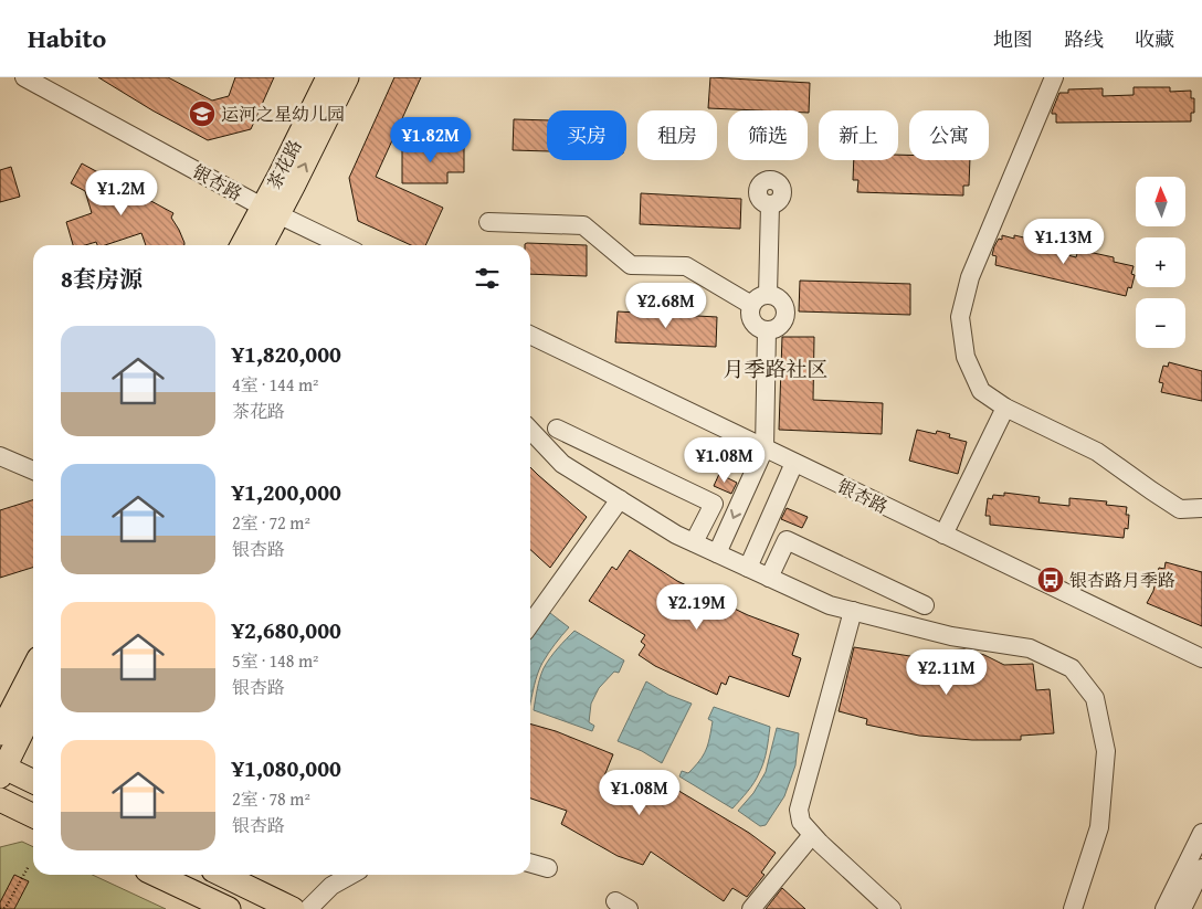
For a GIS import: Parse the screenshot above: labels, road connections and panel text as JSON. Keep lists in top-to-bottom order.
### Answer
{
  "streets": {
    "main road": ["茶花路"],
    "street": ["银杏路"]
  },
  "crossings": [
    ["茶花路", "银杏路"]
  ],
  "districts": ["月季路社区"],
  "places": {
    "school or university": ["运河之星幼儿园"],
    "bus stop": ["银杏路月季路"]
  },
  "north": "top",
  "page": {
    "header": "Habito",
    "nav": ["地图", "路线", "收藏"],
    "chip": [
      "买房",
      "租房",
      "筛选",
      "新上",
      "公寓"
    ],
    "price": [
      "¥1.82M",
      "¥1.2M",
      "¥1.13M",
      "¥2.68M",
      "¥1.08M",
      "¥2.19M",
      "¥2.11M",
      "¥1.08M"
    ],
    "map_buttons": ["+", "−"],
    "heading": "8套房源",
    "list": [
      {
        "name": "¥1,820,000",
        "note": "4室 · 144 m² · 茶花路"
      },
      {
        "name": "¥1,200,000",
        "note": "2室 · 72 m² · 银杏路"
      },
      {
        "name": "¥2,680,000",
        "note": "5室 · 148 m² · 银杏路"
      },
      {
        "name": "¥1,080,000",
        "note": "2室 · 78 m² · 银杏路"
      }
    ]
  }
}
